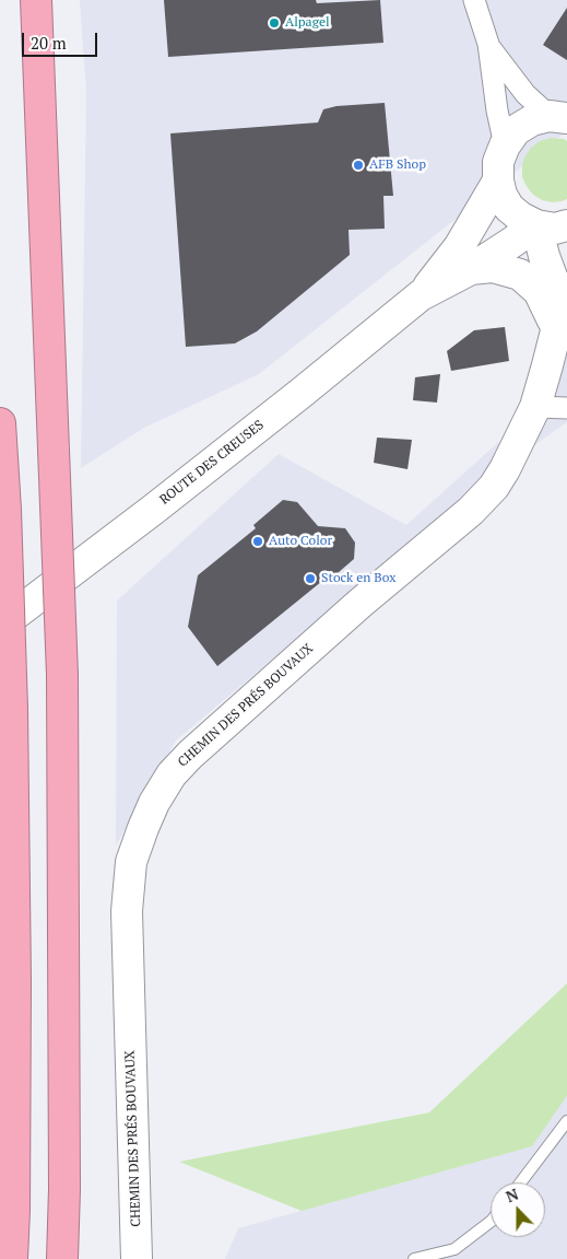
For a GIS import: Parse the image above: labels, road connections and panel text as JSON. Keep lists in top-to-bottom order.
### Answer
{
  "streets": {
    "street": ["ROUTE DES CREUSES", "CHEMIN DES PRÉS BOUVAUX"]
  },
  "places": [
    "Alpagel",
    "AFB Shop",
    "Auto Color",
    "Stock en Box"
  ],
  "scale_bar": "20 m",
  "north": "top"
}
